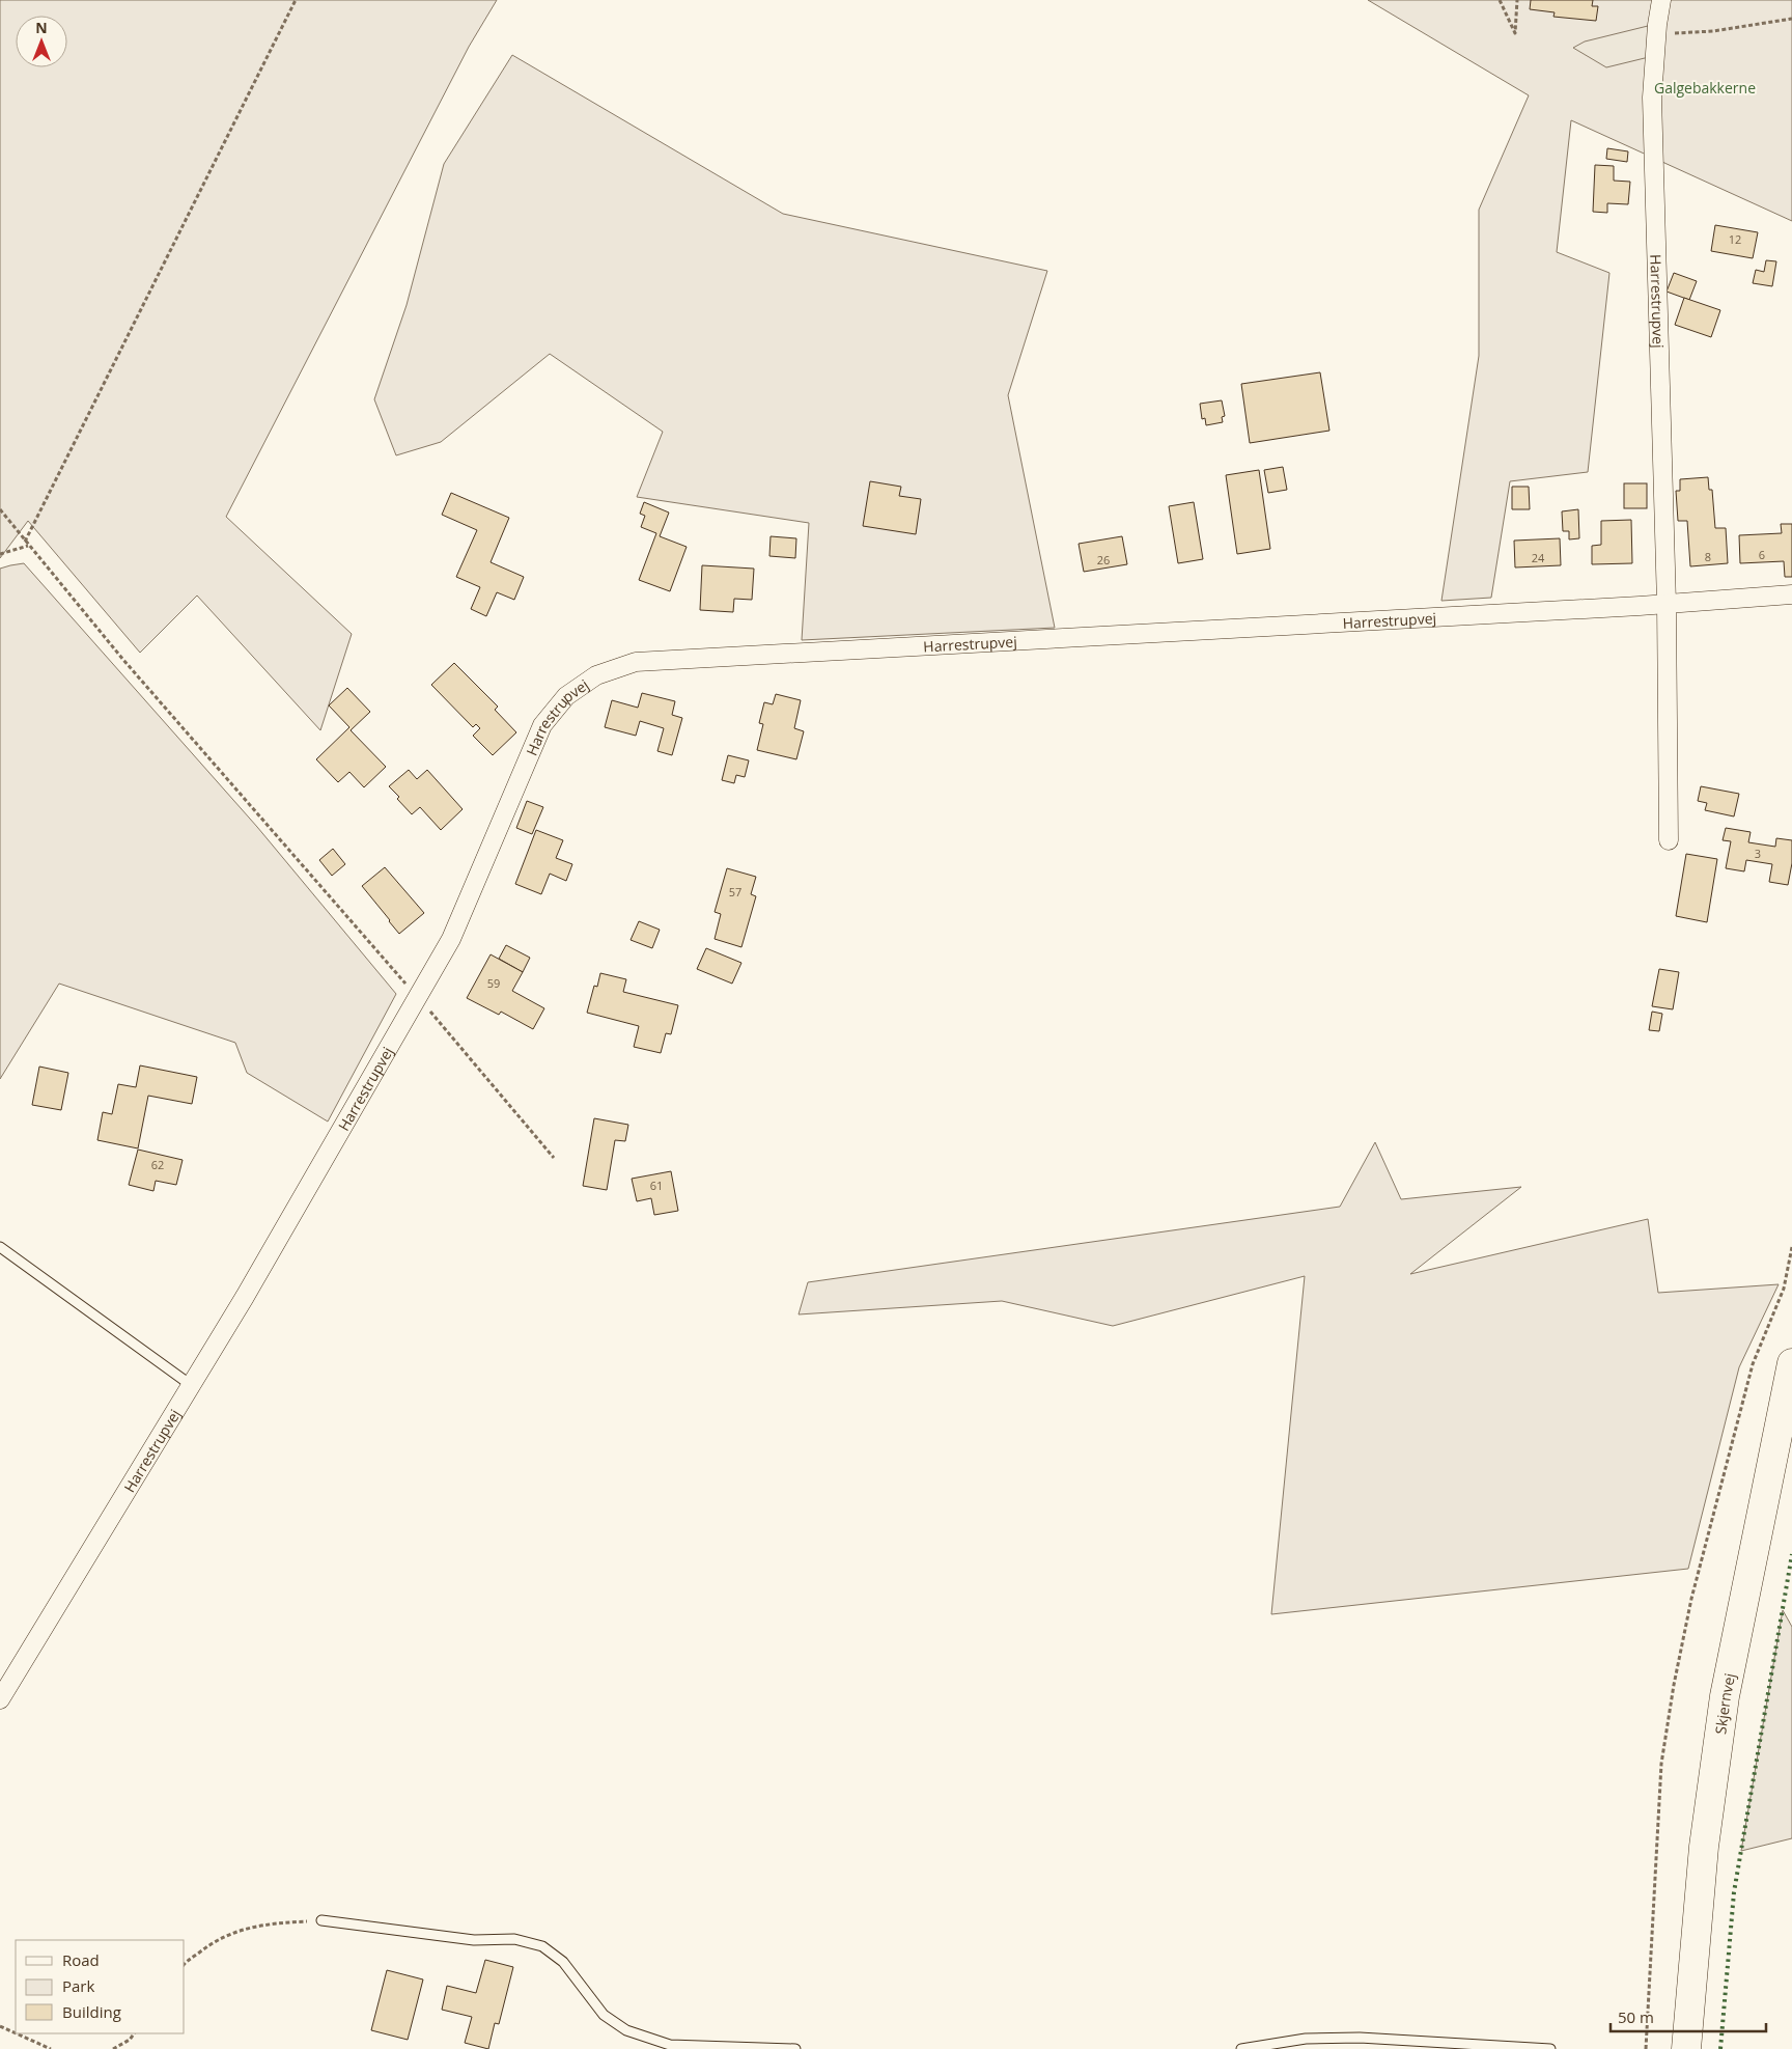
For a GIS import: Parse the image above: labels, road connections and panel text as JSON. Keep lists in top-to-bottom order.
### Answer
{
  "streets": {
    "main road": ["Skjernvej"],
    "street": ["Harrestrupvej"]
  },
  "parks": ["Galgebakkerne"],
  "house_numbers": [
    "12",
    "6",
    "8",
    "24",
    "26",
    "3",
    "57",
    "59",
    "62",
    "61"
  ],
  "legend": ["Road", "Park", "Building"],
  "scale_bar": "50 m",
  "north": "top"
}
